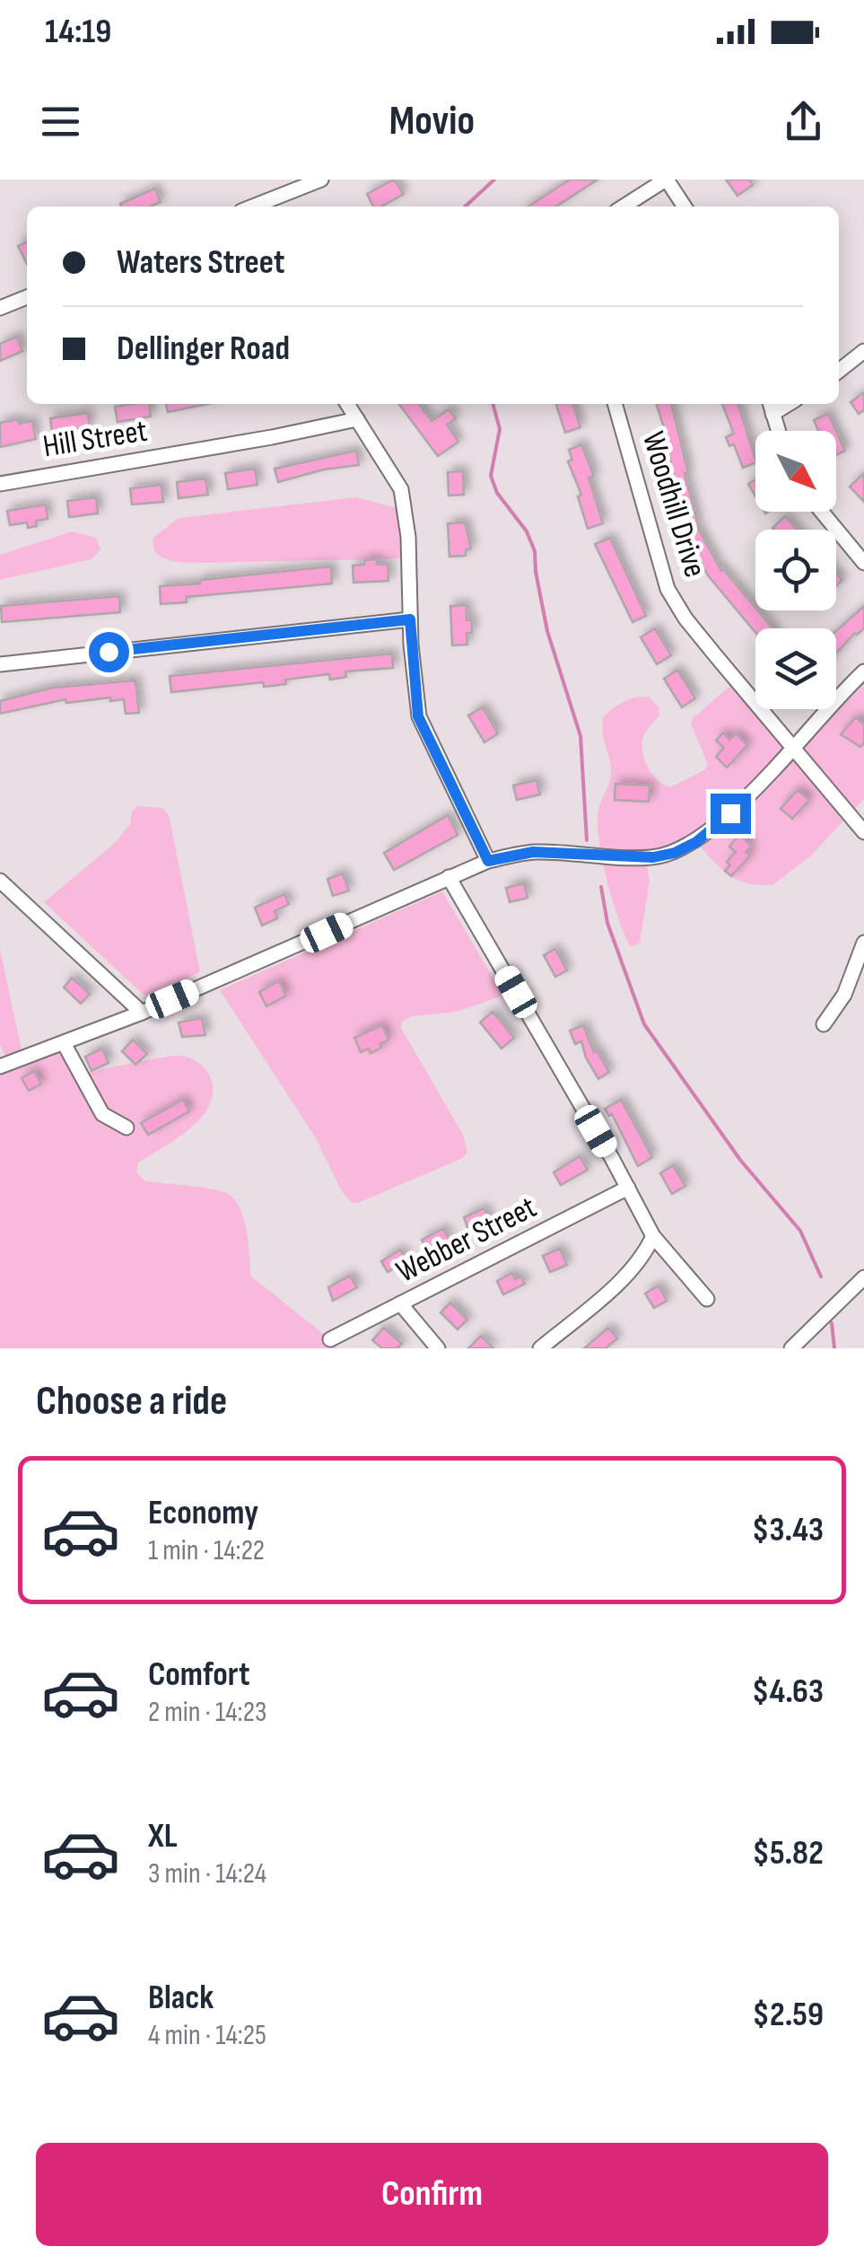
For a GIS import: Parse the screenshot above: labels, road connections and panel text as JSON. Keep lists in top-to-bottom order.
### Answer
{
  "streets": {
    "street": ["Hill Street", "Woodhill Drive", "Webber Street"]
  },
  "north": "bottom right",
  "page": {
    "status": "14:19",
    "header": "Movio",
    "banner": ["Waters Street", "Dellinger Road"],
    "heading": "Choose a ride",
    "list": [
      {
        "name": "Economy",
        "note": "1 min · 14:22",
        "value": "$3.43"
      },
      {
        "name": "Comfort",
        "note": "2 min · 14:23",
        "value": "$4.63"
      },
      {
        "name": "XL",
        "note": "3 min · 14:24",
        "value": "$5.82"
      },
      {
        "name": "Black",
        "note": "4 min · 14:25",
        "value": "$2.59"
      }
    ],
    "buttons": "Confirm"
  }
}
